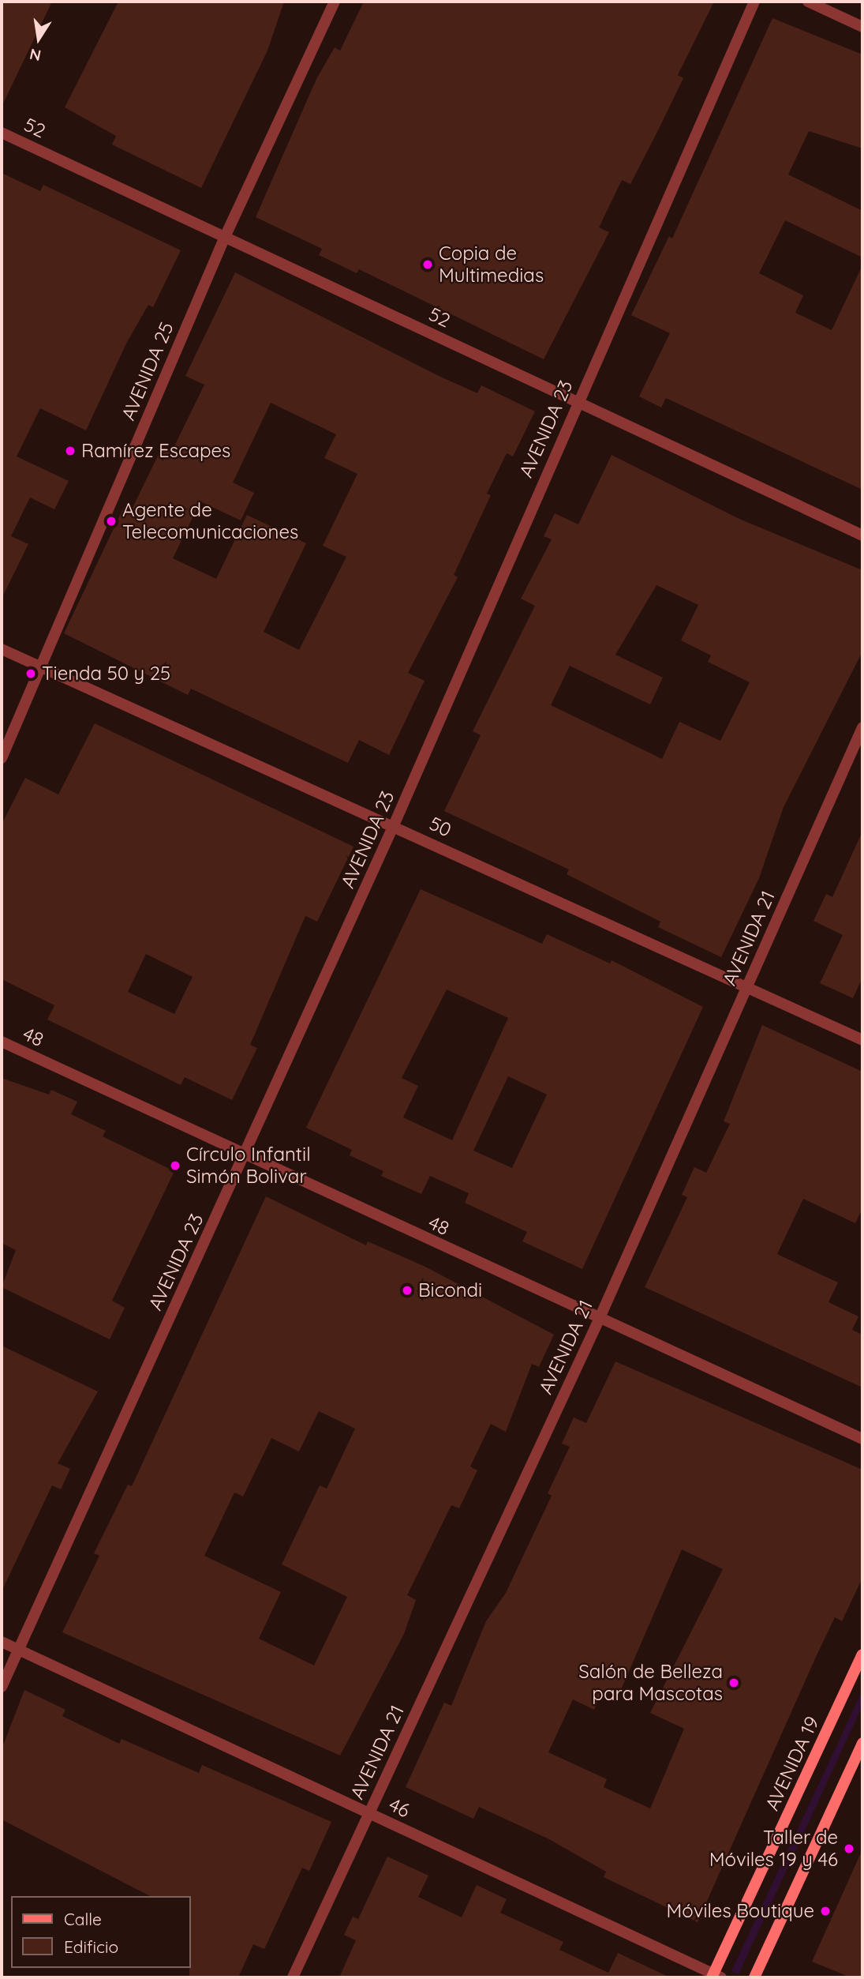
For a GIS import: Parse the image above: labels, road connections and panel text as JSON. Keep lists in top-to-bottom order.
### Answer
{
  "streets": {
    "main road": ["AVENIDA 19"],
    "street": [
      "52",
      "AVENIDA 25",
      "AVENIDA 23",
      "50",
      "AVENIDA 21",
      "48",
      "46"
    ]
  },
  "crossings": [
    ["52", "AVENIDA 25"],
    ["52", "AVENIDA 23"],
    ["AVENIDA 25", "50"],
    ["AVENIDA 23", "50"],
    ["AVENIDA 23", "48"],
    ["AVENIDA 23", "46"],
    ["50", "AVENIDA 21"],
    ["AVENIDA 21", "48"],
    ["AVENIDA 21", "46"],
    ["AVENIDA 19", "46"]
  ],
  "places": [
    "Copia de Multimedias",
    "Ramírez Escapes",
    "Agente de Telecomunicaciones",
    "Tienda 50 y 25",
    "Círculo Infantil Simón Bolivar",
    "Bicondi",
    "Salón de Belleza para Mascotas",
    "Taller de Móviles 19 y 46",
    "Móviles Boutique"
  ],
  "legend": ["Calle", "Edificio"],
  "north": "bottom"
}
